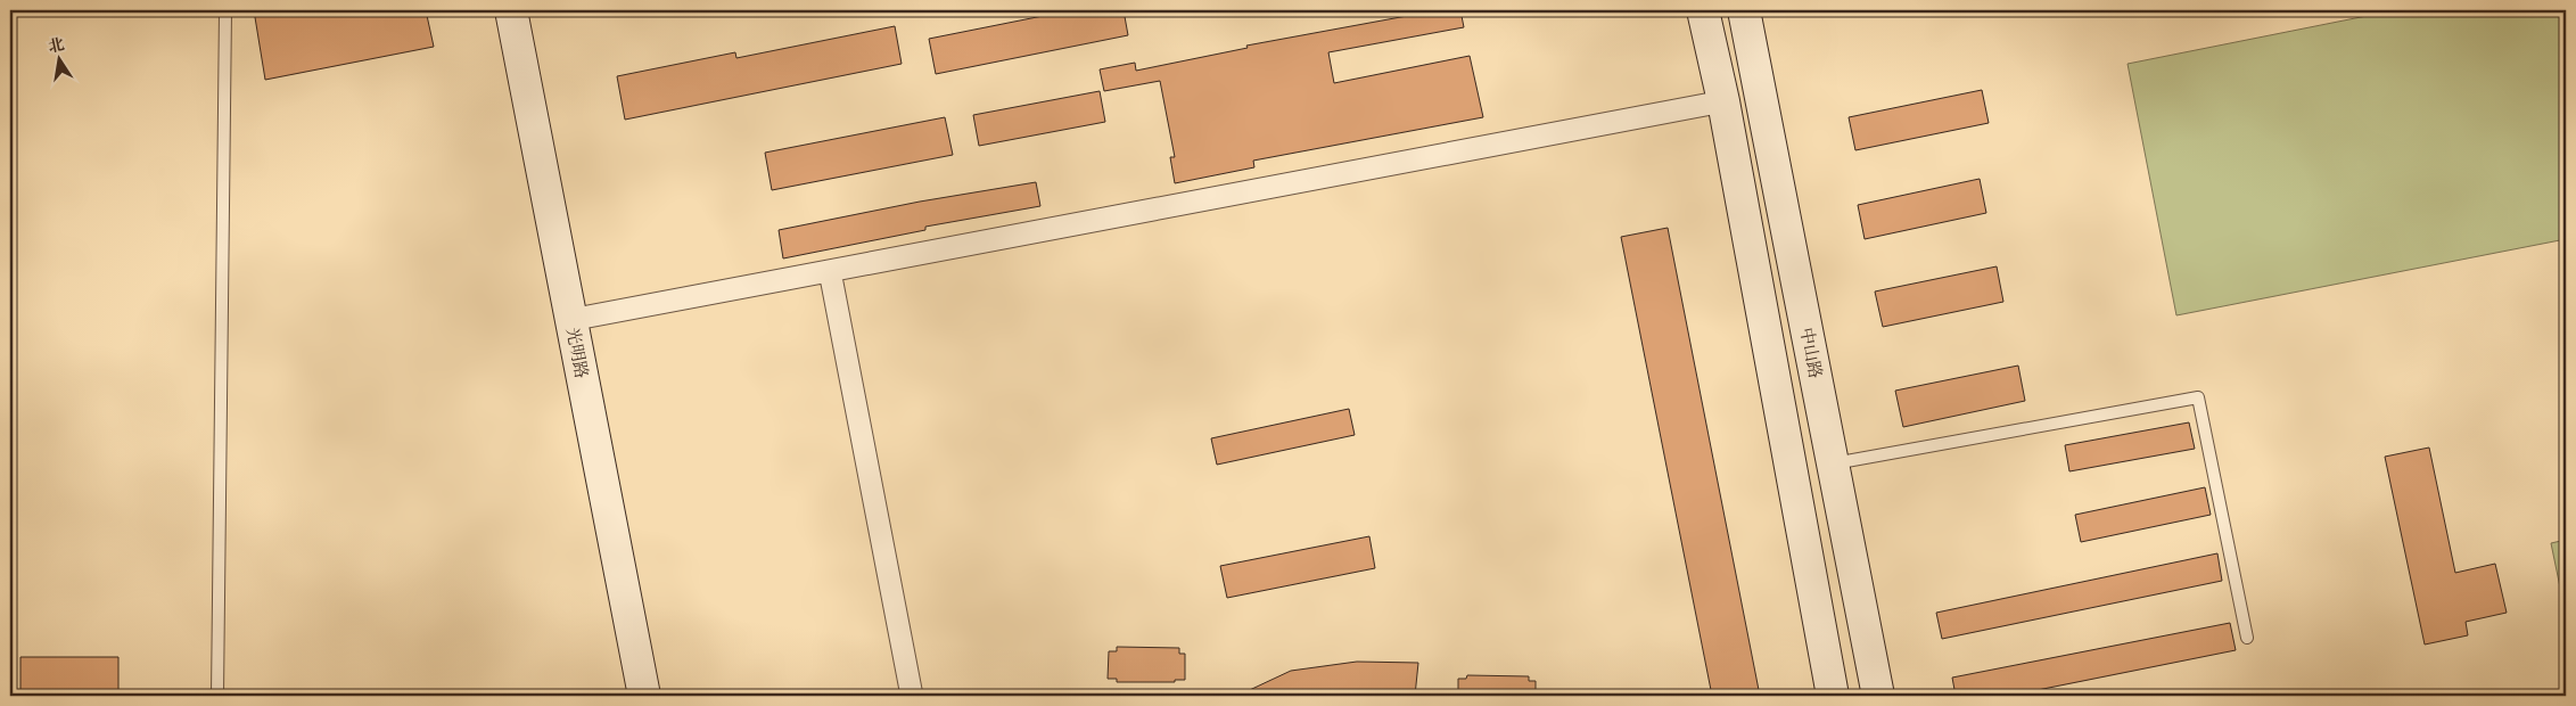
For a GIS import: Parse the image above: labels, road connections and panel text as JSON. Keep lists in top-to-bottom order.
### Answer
{
  "streets": {
    "main road": ["光明路", "中山路"]
  },
  "north": "top"
}
